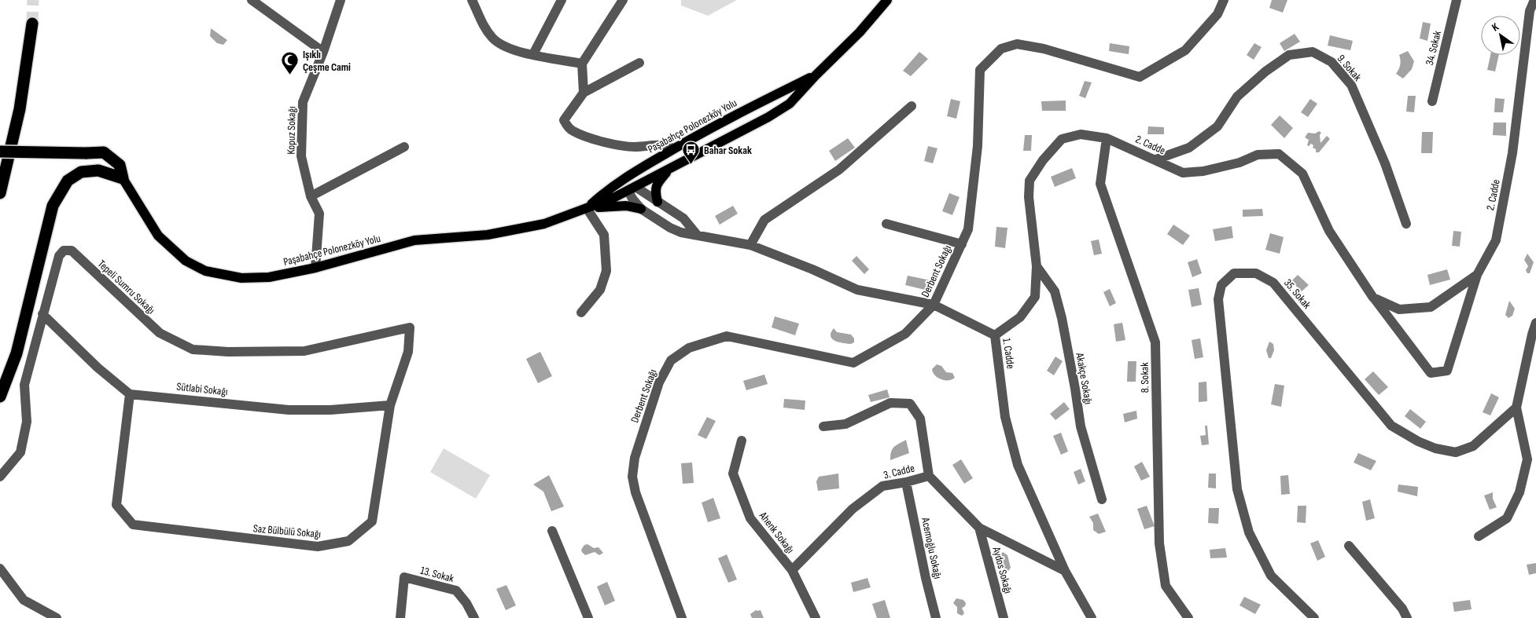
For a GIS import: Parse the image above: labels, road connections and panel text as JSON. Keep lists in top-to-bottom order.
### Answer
{
  "streets": {
    "main road": ["Paşabahçe Polonezköy Yolu"],
    "street": [
      "34. Sokak",
      "9. Sokak",
      "Kopuz Sokağı",
      "2. Cadde",
      "Derbent Sokağı",
      "Tepeli Sumru Sokağı",
      "35. Sokak",
      "1. Cadde",
      "8. Sokak",
      "Akakçe Sokağı",
      "Sütlabi Sokağı",
      "3. Cadde",
      "Saz Bülbülü Sokağı",
      "Ahenk Sokağı",
      "Acemoğlu Sokağı",
      "Aydos Sokağı",
      "13. Sokak"
    ]
  },
  "crossings": [
    ["9. Sokak", "2. Cadde"],
    ["Paşabahçe Polonezköy Yolu", "Kopuz Sokağı"],
    ["2. Cadde", "1. Cadde"],
    ["2. Cadde", "8. Sokak"],
    ["2. Cadde", "Akakçe Sokağı"],
    ["Derbent Sokağı", "1. Cadde"],
    ["Tepeli Sumru Sokağı", "Saz Bülbülü Sokağı"],
    ["1. Cadde", "3. Cadde"],
    ["Sütlabi Sokağı", "Saz Bülbülü Sokağı"],
    ["3. Cadde", "Ahenk Sokağı"],
    ["3. Cadde", "Acemoğlu Sokağı"],
    ["3. Cadde", "Aydos Sokağı"]
  ],
  "places": {
    "mosque": ["Işıklı Çeşme Cami"],
    "bus stop": ["Bahar Sokak"]
  },
  "north": "top left"
}
